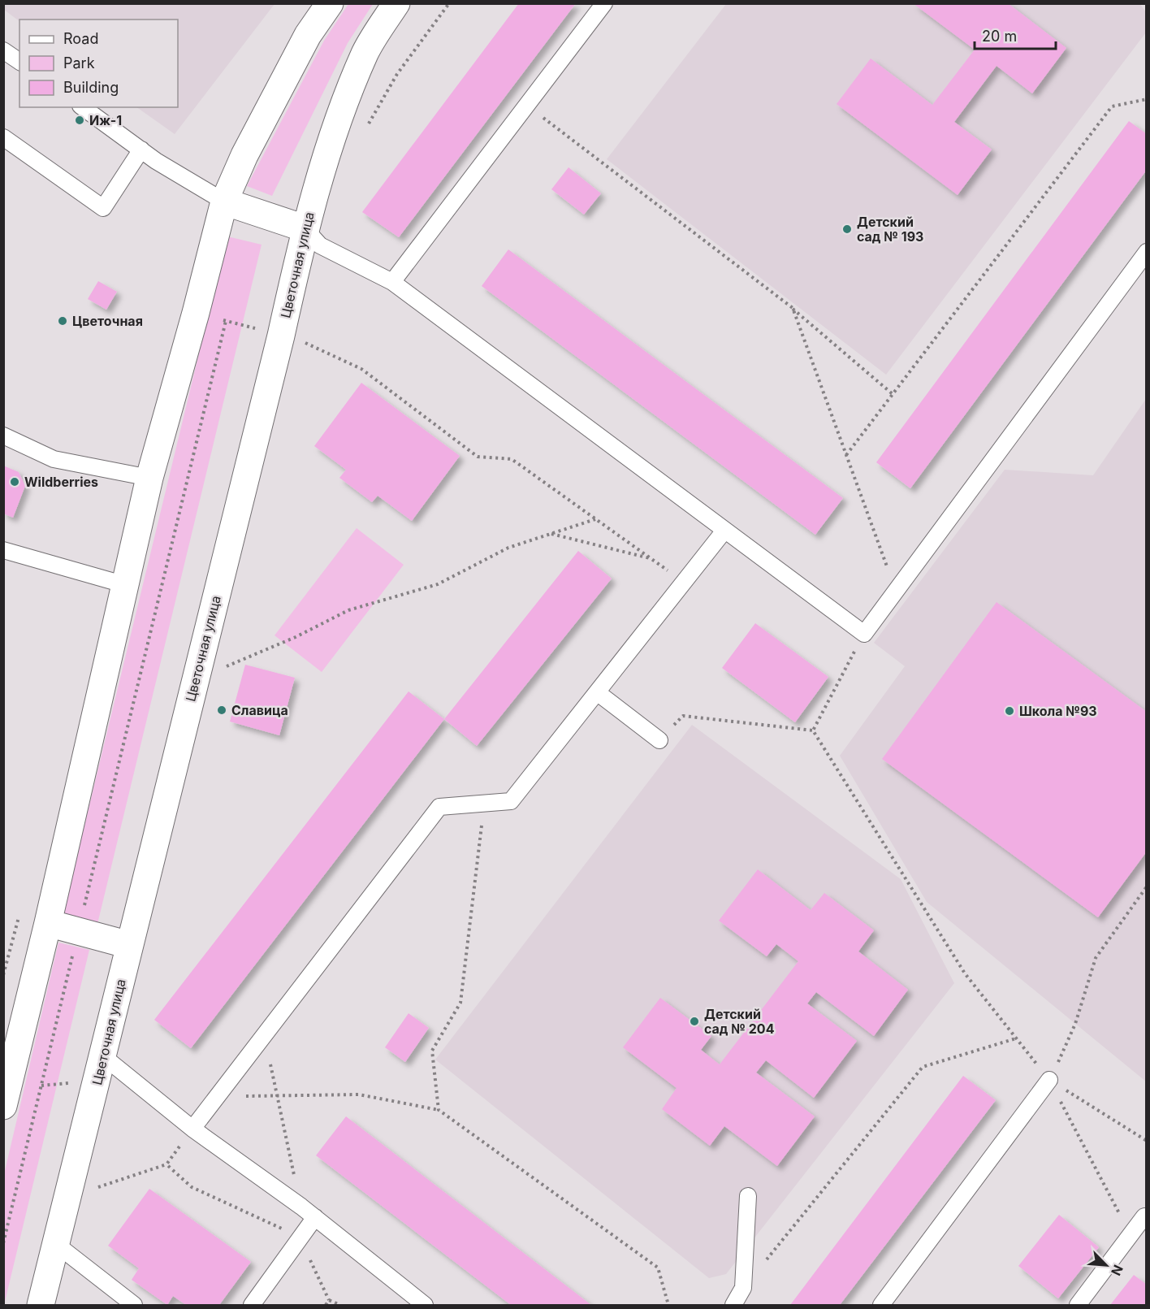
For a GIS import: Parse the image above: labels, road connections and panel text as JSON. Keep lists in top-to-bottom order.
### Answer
{
  "streets": {
    "street": ["Цветочная улица"]
  },
  "places": [
    "Иж-1",
    "Детский сад № 193",
    "Цветочная",
    "Wildberries",
    "Славица",
    "Школа №93",
    "Детский сад № 204"
  ],
  "legend": ["Road", "Park", "Building"],
  "scale_bar": "20 m",
  "north": "bottom right"
}
